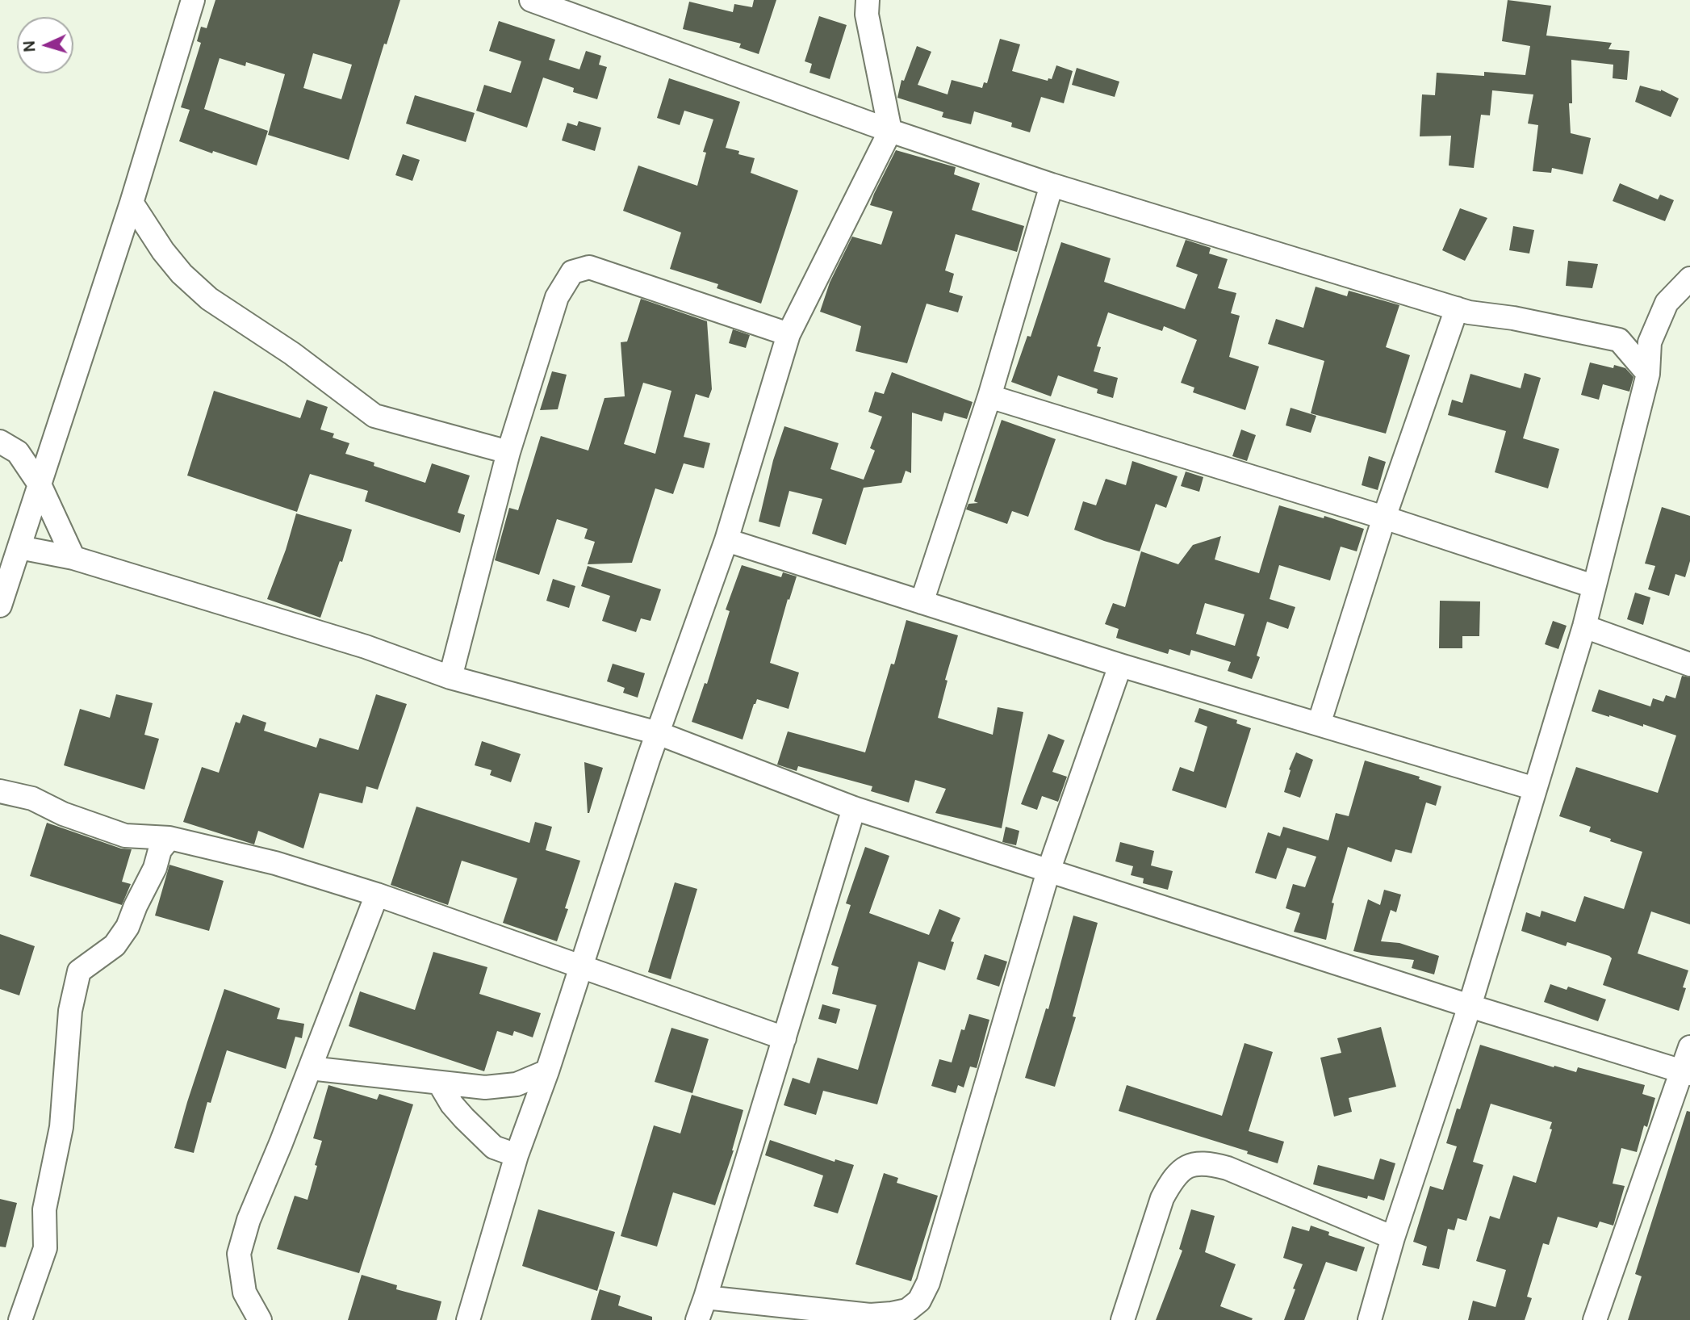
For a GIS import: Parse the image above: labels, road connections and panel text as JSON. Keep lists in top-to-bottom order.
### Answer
{
  "north": "left"
}
